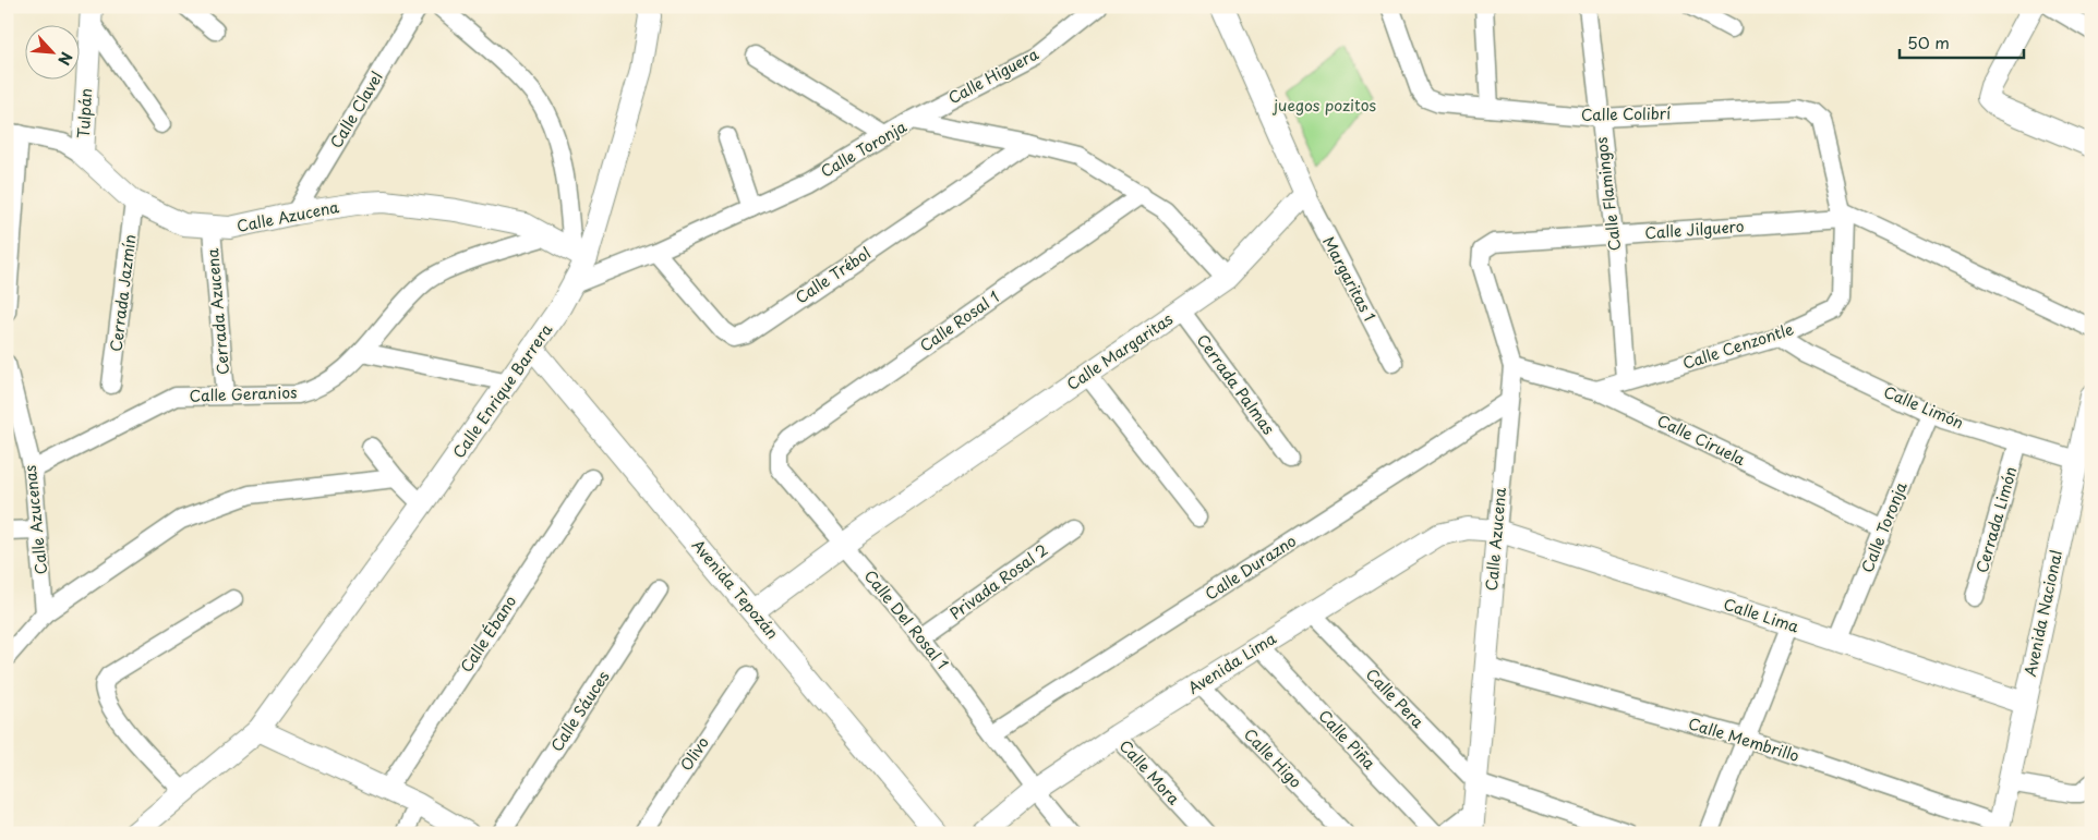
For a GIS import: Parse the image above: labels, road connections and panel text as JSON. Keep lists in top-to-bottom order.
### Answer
{
  "streets": {
    "street": [
      "Calle Higuera",
      "Calle Clavel",
      "Tulpán",
      "Calle Colibrí",
      "Calle Toronja",
      "Calle Flamingos",
      "Calle Azucena",
      "Calle Jilguero",
      "Calle Trébol",
      "Margaritas 1",
      "Cerrada Jazmín",
      "Cerrada Azucena",
      "Calle Rosal 1",
      "Calle Cenzontle",
      "Calle Margaritas",
      "Cerrada Palmas",
      "Calle Enrique Barrera",
      "Calle Geranios",
      "Calle Limón",
      "Calle Ciruela",
      "Calle Azucenas",
      "Cerrada Limón",
      "Calle Durazno",
      "Privada Rosal 2",
      "Avenida Tepozán",
      "Avenida Nacional",
      "Calle Lima",
      "Calle Del Rosal 1",
      "Calle Ébano",
      "Avenida Lima",
      "Calle Pera",
      "Calle Sáuces",
      "Calle Piña",
      "Calle Membrillo",
      "Olivo",
      "Calle Higo",
      "Calle Mora"
    ]
  },
  "crossings": [
    ["Calle Higuera", "Calle Toronja"],
    ["Calle Clavel", "Calle Azucena"],
    ["Tulpán", "Calle Azucena"],
    ["Calle Colibrí", "Calle Flamingos"],
    ["Calle Colibrí", "Calle Cenzontle"],
    ["Calle Toronja", "Calle Trébol"],
    ["Calle Toronja", "Calle Rosal 1"],
    ["Calle Toronja", "Calle Margaritas"],
    ["Calle Toronja", "Calle Enrique Barrera"],
    ["Calle Toronja", "Calle Limón"],
    ["Calle Toronja", "Calle Ciruela"],
    ["Calle Toronja", "Calle Lima"],
    ["Calle Flamingos", "Calle Jilguero"],
    ["Calle Flamingos", "Calle Cenzontle"],
    ["Calle Azucena", "Calle Jilguero"],
    ["Calle Azucena", "Cerrada Jazmín"],
    ["Calle Azucena", "Cerrada Azucena"],
    ["Calle Azucena", "Calle Enrique Barrera"],
    ["Calle Azucena", "Calle Geranios"],
    ["Calle Azucena", "Calle Ciruela"],
    ["Calle Azucena", "Calle Durazno"],
    ["Calle Azucena", "Calle Lima"],
    ["Calle Azucena", "Avenida Lima"],
    ["Calle Azucena", "Calle Pera"],
    ["Calle Azucena", "Calle Membrillo"],
    ["Calle Jilguero", "Calle Cenzontle"],
    ["Margaritas 1", "Calle Margaritas"],
    ["Cerrada Azucena", "Calle Geranios"],
    ["Calle Rosal 1", "Calle Del Rosal 1"],
    ["Calle Cenzontle", "Calle Limón"],
    ["Calle Cenzontle", "Calle Ciruela"],
    ["Calle Margaritas", "Cerrada Palmas"],
    ["Calle Margaritas", "Avenida Tepozán"],
    ["Calle Margaritas", "Calle Del Rosal 1"],
    ["Calle Enrique Barrera", "Avenida Tepozán"],
    ["Calle Geranios", "Calle Azucenas"],
    ["Calle Limón", "Cerrada Limón"],
    ["Calle Limón", "Avenida Nacional"],
    ["Calle Durazno", "Calle Del Rosal 1"],
    ["Privada Rosal 2", "Calle Del Rosal 1"],
    ["Avenida Nacional", "Calle Lima"],
    ["Avenida Nacional", "Calle Membrillo"],
    ["Calle Lima", "Avenida Lima"],
    ["Calle Del Rosal 1", "Avenida Lima"],
    ["Avenida Lima", "Calle Pera"],
    ["Avenida Lima", "Calle Piña"],
    ["Avenida Lima", "Calle Higo"],
    ["Avenida Lima", "Calle Mora"]
  ],
  "parks": ["juegos pozitos"],
  "scale_bar": "50 m",
  "north": "bottom right"
}
